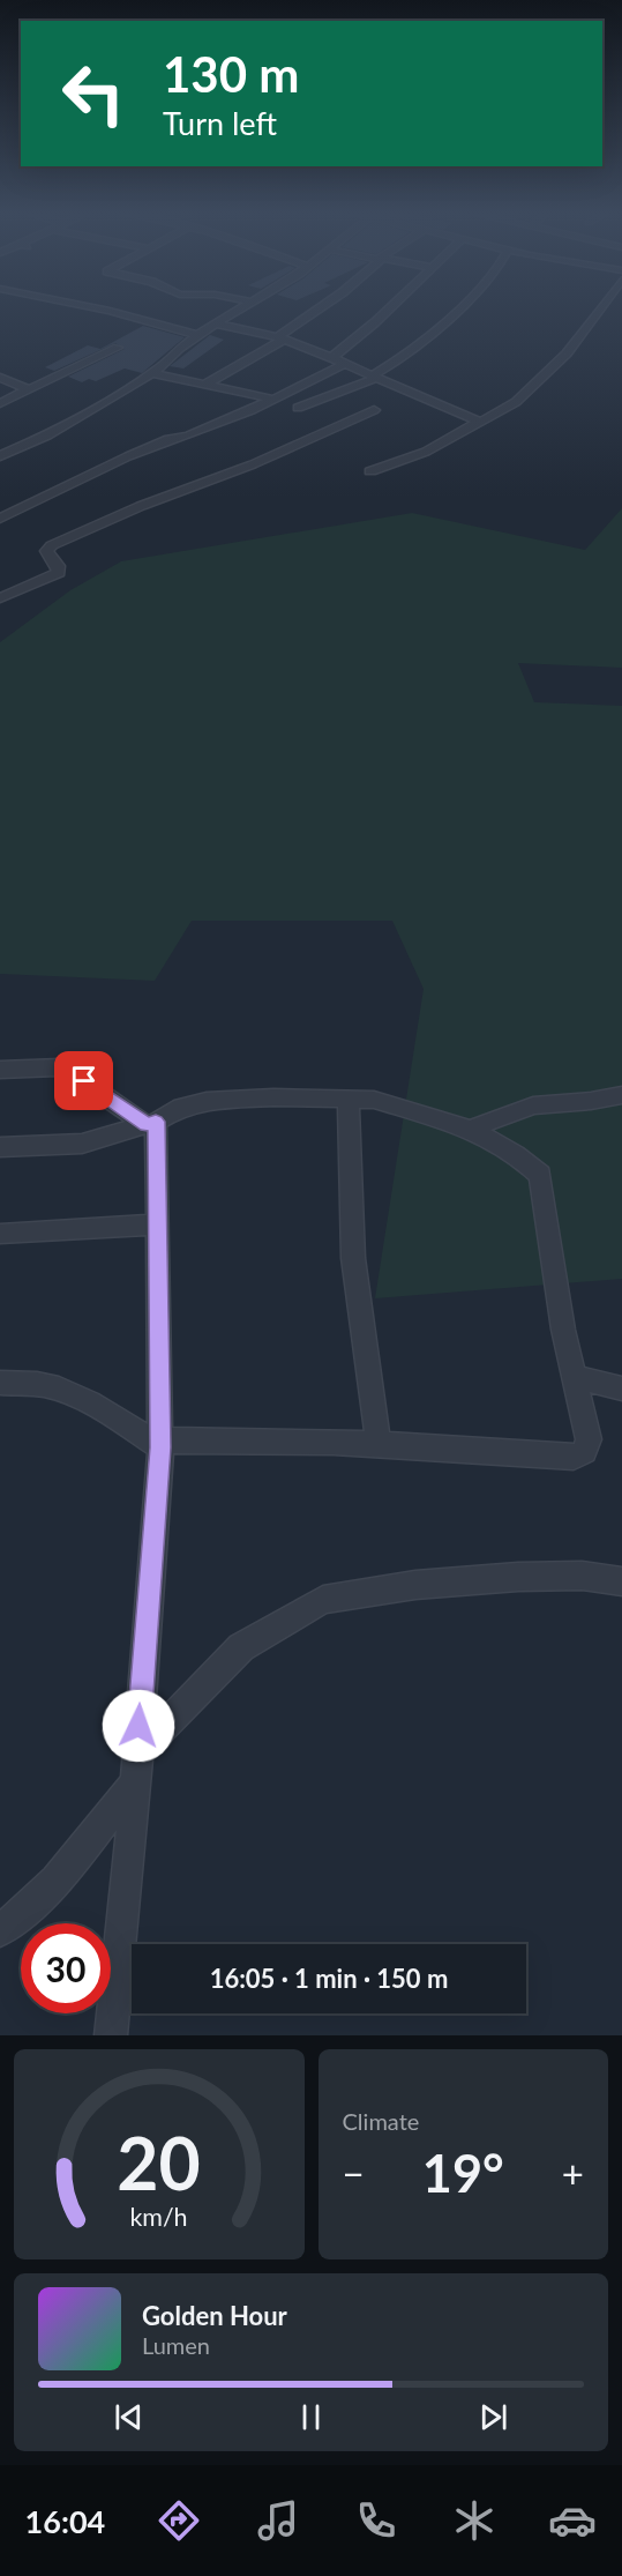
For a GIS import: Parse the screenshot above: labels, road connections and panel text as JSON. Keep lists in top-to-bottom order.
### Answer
{
  "page": {
    "turn": ["130 m", "Turn left"],
    "limit": "30",
    "trip": "16:05 · 1 min · 150 m",
    "tile": "Climate",
    "heat": ["−", "19°", "+"],
    "song": ["Golden Hour", "Lumen"],
    "tabs": "16:04",
    "gauge": ["20", "km/h"]
  }
}
